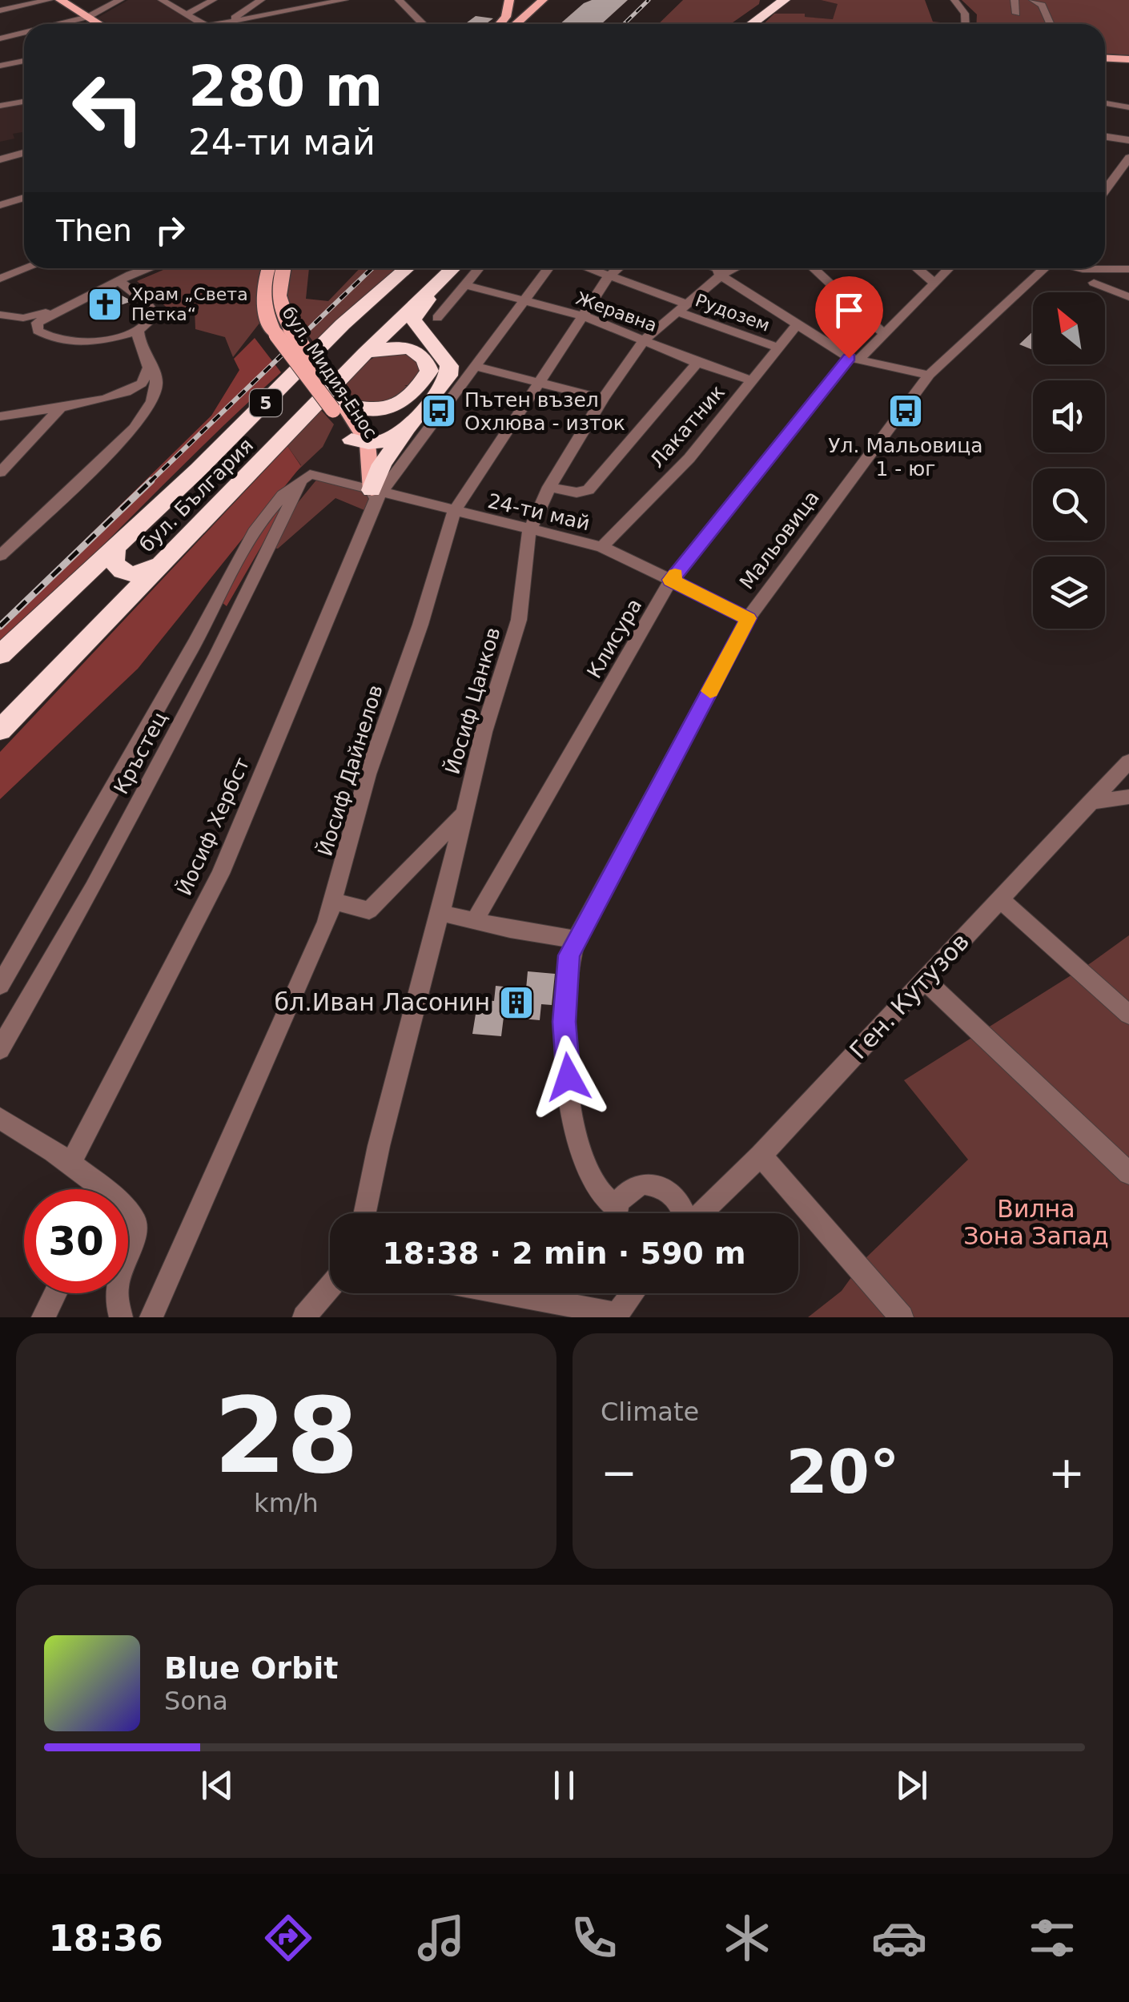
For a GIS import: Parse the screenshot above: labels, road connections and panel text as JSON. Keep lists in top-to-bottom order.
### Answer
{
  "streets": {
    "highway": ["5", "бул. България"],
    "main road": ["бул. Мидия-Енос"],
    "street": [
      "Жеравна",
      "Рудозем",
      "Лакатник",
      "24-ти май",
      "Мальовица",
      "Клисура",
      "Йосиф Цанков",
      "Кръстец",
      "Йосиф Дайнелов",
      "Йосиф Хербст",
      "Ген. Кутузов"
    ]
  },
  "crossings": [
    ["Жеравна", "Лакатник"],
    ["Жеравна", "Йосиф Цанков"],
    ["Жеравна", "Йосиф Дайнелов"],
    ["Жеравна", "Йосиф Хербст"],
    ["Рудозем", "Лакатник"],
    ["Рудозем", "Йосиф Цанков"],
    ["Рудозем", "Йосиф Дайнелов"],
    ["бул. Мидия-Енос", "24-ти май"],
    ["бул. Мидия-Енос", "Йосиф Хербст"],
    ["Лакатник", "24-ти май"],
    ["24-ти май", "Мальовица"],
    ["24-ти май", "Клисура"],
    ["24-ти май", "Йосиф Цанков"],
    ["24-ти май", "Кръстец"],
    ["24-ти май", "Йосиф Дайнелов"],
    ["24-ти май", "Йосиф Хербст"]
  ],
  "parks": ["Вилна Зона Запад"],
  "places": {
    "church": ["Храм „Света Петка“"],
    "bus stop": ["Пътен възел Охлюва - изток", "Ул. Мальовица 1 - юг"],
    "building": ["бл.Иван Ласонин"]
  },
  "north": "top left",
  "page": {
    "turn": ["280 m", "24-ти май"],
    "then": "Then",
    "limit": "30",
    "trip": "18:38 · 2 min · 590 m",
    "tile": [
      ["28", "km/h"],
      "Climate"
    ],
    "heat": ["−", "20°", "+"],
    "song": ["Blue Orbit", "Sona"],
    "tabs": "18:36"
  }
}
